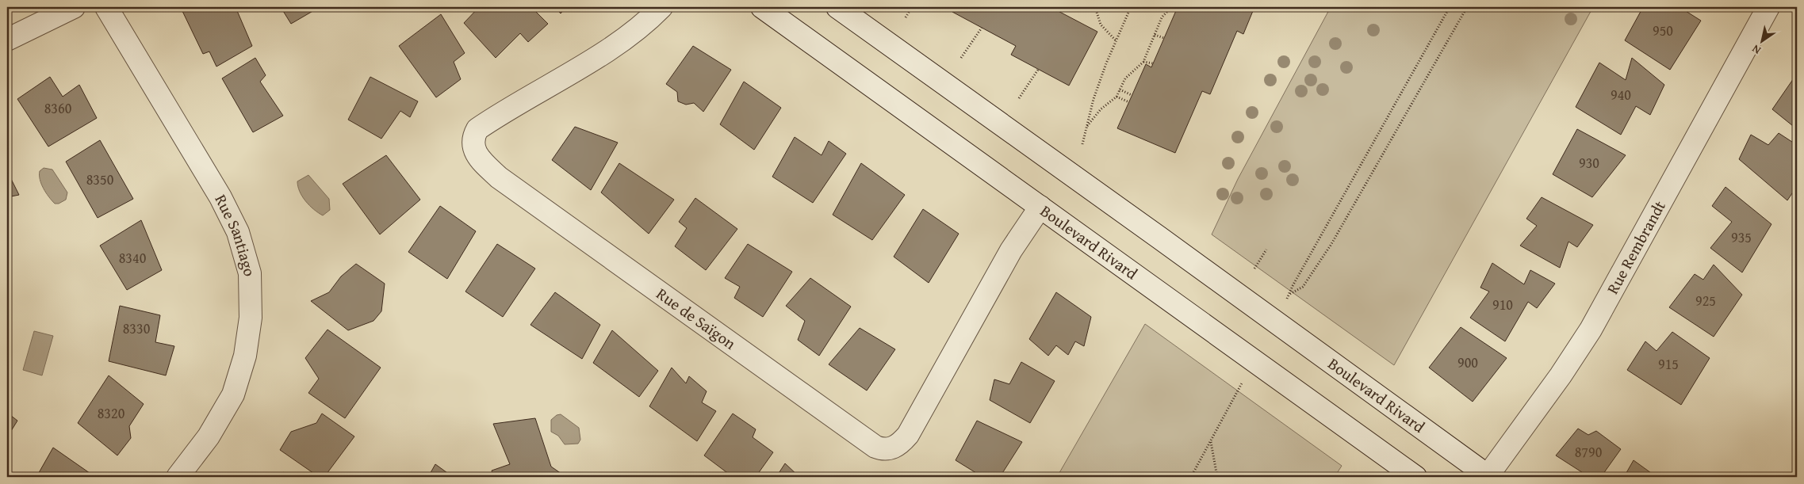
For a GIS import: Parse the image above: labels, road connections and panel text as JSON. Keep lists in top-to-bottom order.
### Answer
{
  "streets": {
    "street": [
      "Rue Santiago",
      "Boulevard Rivard",
      "Rue Rembrandt",
      "Rue de Saïgon"
    ]
  },
  "crossings": [
    ["Boulevard Rivard", "Rue Rembrandt"],
    ["Boulevard Rivard", "Rue de Saïgon"]
  ],
  "house_numbers": [
    "950",
    "940",
    "8360",
    "930",
    "8350",
    "935",
    "8340",
    "925",
    "910",
    "8330",
    "900",
    "915",
    "8320",
    "8790"
  ],
  "north": "bottom left"
}
